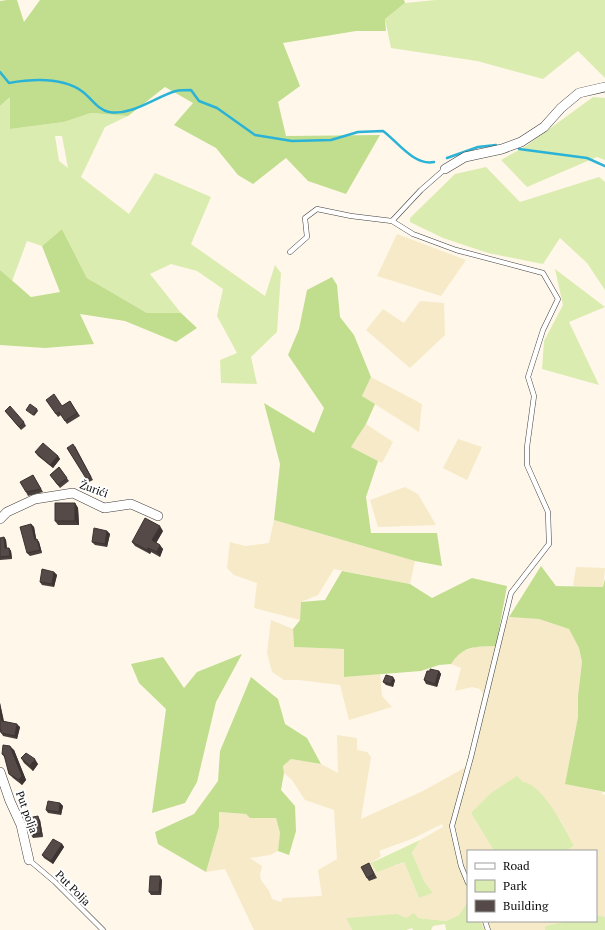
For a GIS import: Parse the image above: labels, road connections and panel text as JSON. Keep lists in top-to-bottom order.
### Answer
{
  "streets": {
    "street": ["Žurići", "Put polja"],
    "lane": ["Put Polja"]
  },
  "crossings": [
    ["Put polja", "Put Polja"]
  ],
  "legend": ["Road", "Park", "Building"]
}
